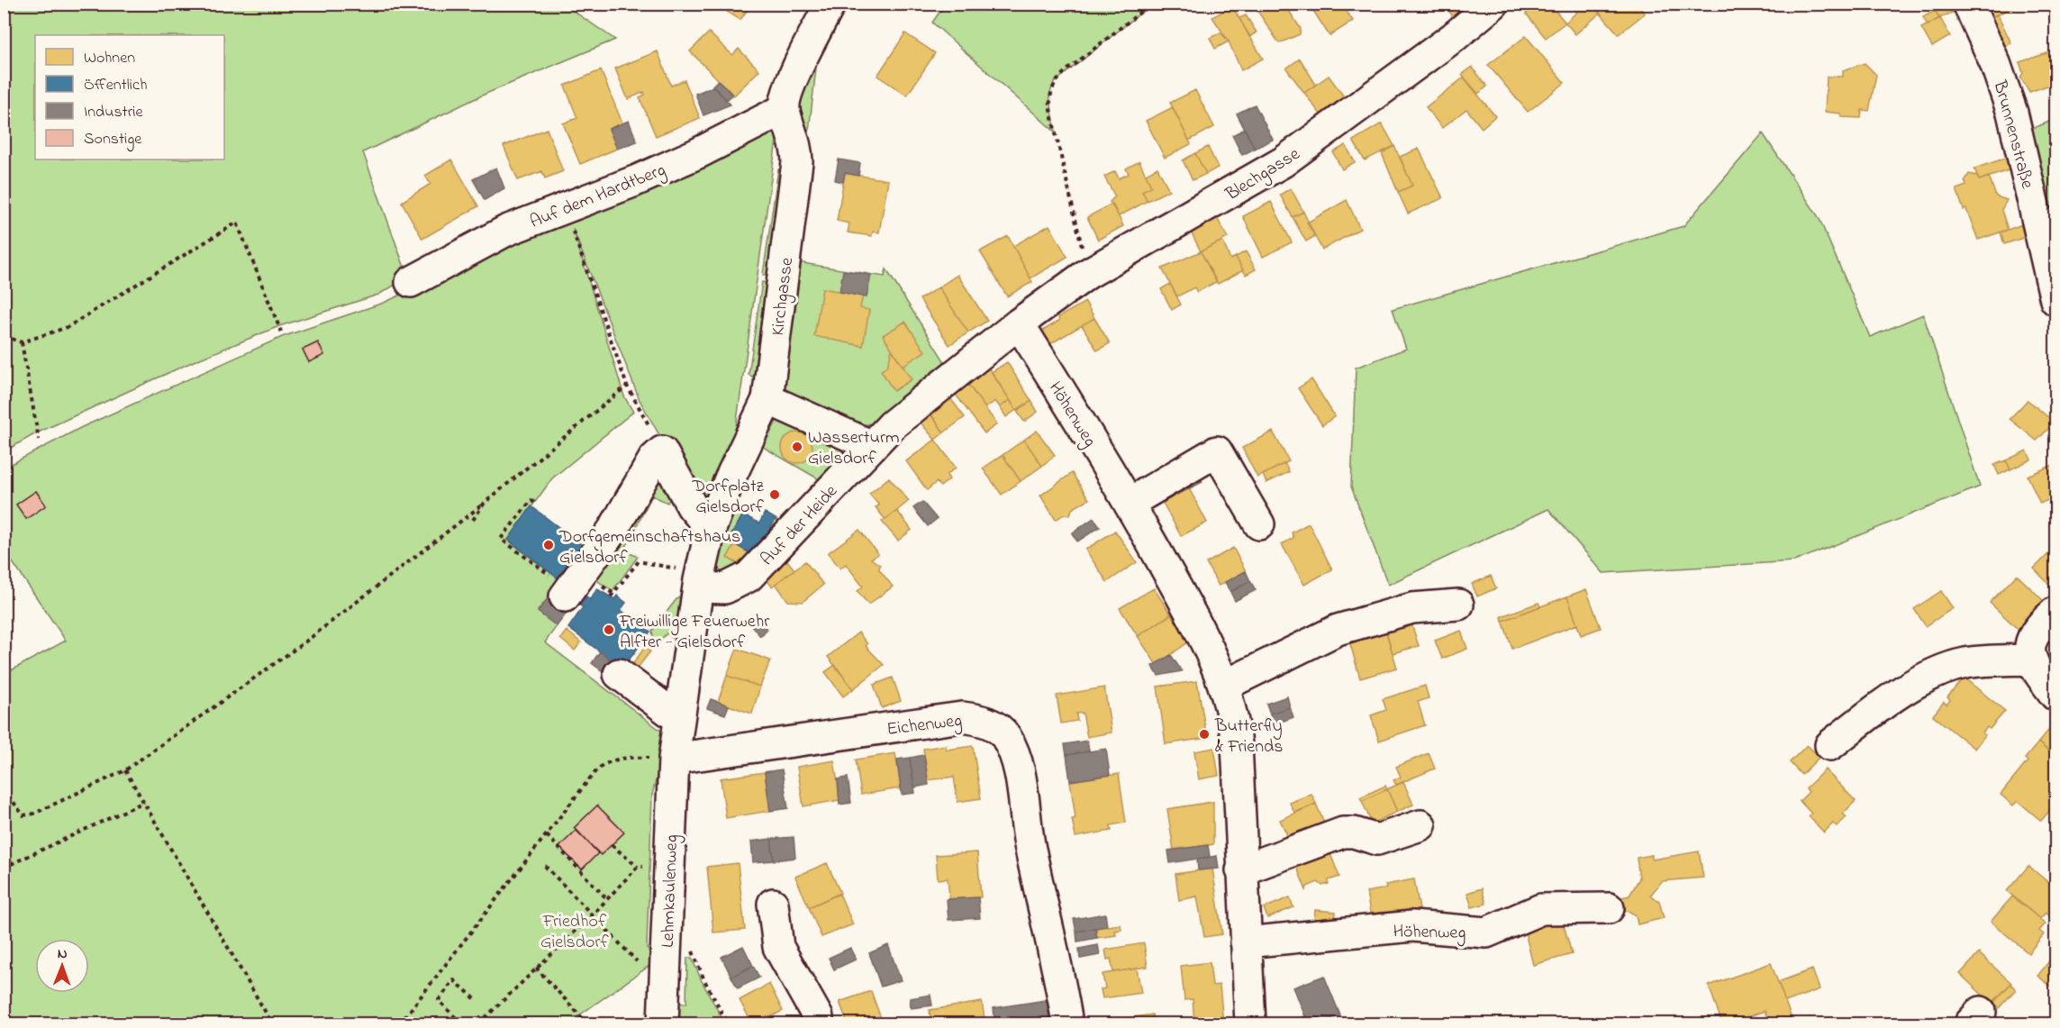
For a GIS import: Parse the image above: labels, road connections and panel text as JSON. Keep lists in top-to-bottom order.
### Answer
{
  "streets": {
    "street": [
      "Brunnenstraße",
      "Blechgasse",
      "Auf dem Hardtberg",
      "Kirchgasse",
      "Höhenweg",
      "Auf der Heide",
      "Eichenweg",
      "Lehmkaulenweg"
    ]
  },
  "crossings": [
    ["Blechgasse", "Höhenweg"],
    ["Blechgasse", "Auf der Heide"],
    ["Auf dem Hardtberg", "Kirchgasse"],
    ["Kirchgasse", "Auf der Heide"],
    ["Höhenweg", "Auf der Heide"],
    ["Eichenweg", "Lehmkaulenweg"]
  ],
  "parks": ["Friedhof Gielsdorf"],
  "places": [
    "Wasserturm Gielsdorf",
    "Dorfplatz Gielsdorf",
    "Dorfgemeinschaftshaus Gielsdorf",
    "Freiwillige Feuerwehr Alfter - Gielsdorf",
    "Butterfly & Friends"
  ],
  "legend": [
    "Wohnen",
    "Öffentlich",
    "Industrie",
    "Sonstige"
  ],
  "north": "top"
}
